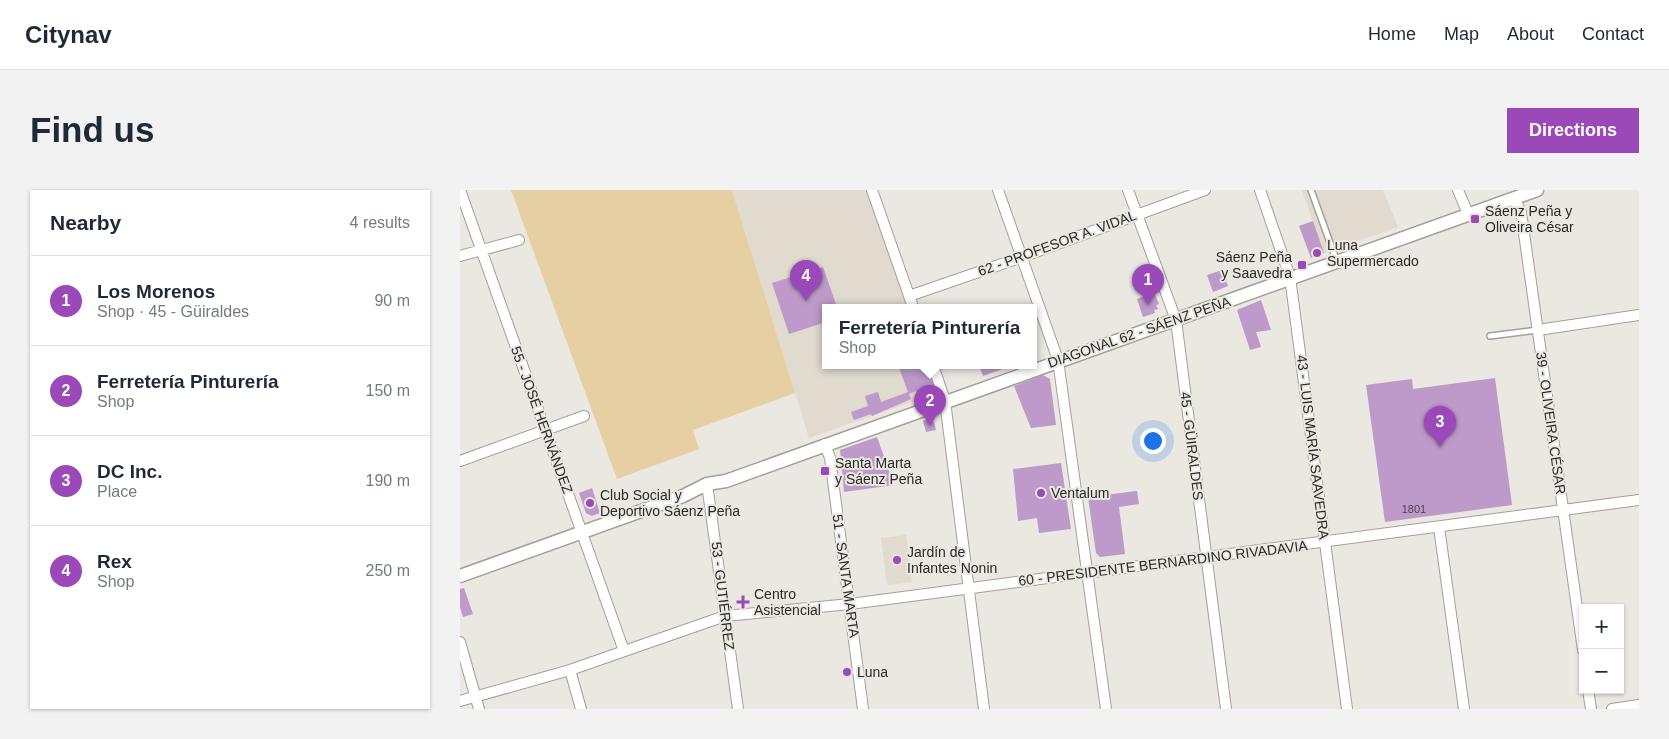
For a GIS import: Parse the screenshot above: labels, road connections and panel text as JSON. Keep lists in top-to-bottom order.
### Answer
{
  "streets": {
    "street": [
      "62 - PROFESOR A. VIDAL",
      "DIAGONAL 62 - SÁENZ PEÑA",
      "55 - JOSÉ HERNÁNDEZ",
      "39 - OLIVEIRA CÉSAR",
      "45 - GÜIRALDES",
      "43 - LUIS MARÍA SAAVEDRA",
      "60 - PRESIDENTE BERNARDINO RIVADAVIA",
      "51 - SANTA MARTA",
      "53 - GUTIÉRREZ"
    ]
  },
  "crossings": [
    ["62 - PROFESOR A. VIDAL", "45 - GÜIRALDES"],
    ["DIAGONAL 62 - SÁENZ PEÑA", "55 - JOSÉ HERNÁNDEZ"],
    ["DIAGONAL 62 - SÁENZ PEÑA", "39 - OLIVEIRA CÉSAR"],
    ["DIAGONAL 62 - SÁENZ PEÑA", "45 - GÜIRALDES"],
    ["DIAGONAL 62 - SÁENZ PEÑA", "43 - LUIS MARÍA SAAVEDRA"],
    ["DIAGONAL 62 - SÁENZ PEÑA", "51 - SANTA MARTA"],
    ["DIAGONAL 62 - SÁENZ PEÑA", "53 - GUTIÉRREZ"],
    ["55 - JOSÉ HERNÁNDEZ", "60 - PRESIDENTE BERNARDINO RIVADAVIA"],
    ["39 - OLIVEIRA CÉSAR", "60 - PRESIDENTE BERNARDINO RIVADAVIA"],
    ["45 - GÜIRALDES", "60 - PRESIDENTE BERNARDINO RIVADAVIA"],
    ["43 - LUIS MARÍA SAAVEDRA", "60 - PRESIDENTE BERNARDINO RIVADAVIA"],
    ["60 - PRESIDENTE BERNARDINO RIVADAVIA", "51 - SANTA MARTA"],
    ["60 - PRESIDENTE BERNARDINO RIVADAVIA", "53 - GUTIÉRREZ"]
  ],
  "places": {
    "transit": ["Sáenz Peña y Oliveira César", "Sáenz Peña y Saavedra", "Santa Marta y Sáenz Peña"],
    "other": [
      "Luna Supermercado",
      "Ventalum",
      "Club Social y Deportivo Sáenz Peña",
      "Jardín de Infantes Nonin",
      "Luna"
    ],
    "health": ["Centro Asistencial"]
  },
  "house_numbers": ["1801"],
  "page": {
    "header": "Citynav",
    "nav": [
      "Home",
      "Map",
      "About",
      "Contact"
    ],
    "buttons": "Directions",
    "title": "Find us",
    "heading": ["Nearby", "4 results"],
    "list": [
      {
        "mark": "1",
        "name": "Los Morenos",
        "note": "Shop · 45 - Güiraldes",
        "value": "90 m"
      },
      {
        "mark": "2",
        "name": "Ferretería Pinturería",
        "note": "Shop",
        "value": "150 m"
      },
      {
        "mark": "3",
        "name": "DC Inc.",
        "note": "Place",
        "value": "190 m"
      },
      {
        "mark": "4",
        "name": "Rex",
        "note": "Shop",
        "value": "250 m"
      }
    ],
    "pins": [
      "4",
      "1",
      "2",
      "3"
    ],
    "popup": ["Ferretería Pinturería", "Shop"],
    "map_buttons": ["+", "−"]
  }
}
